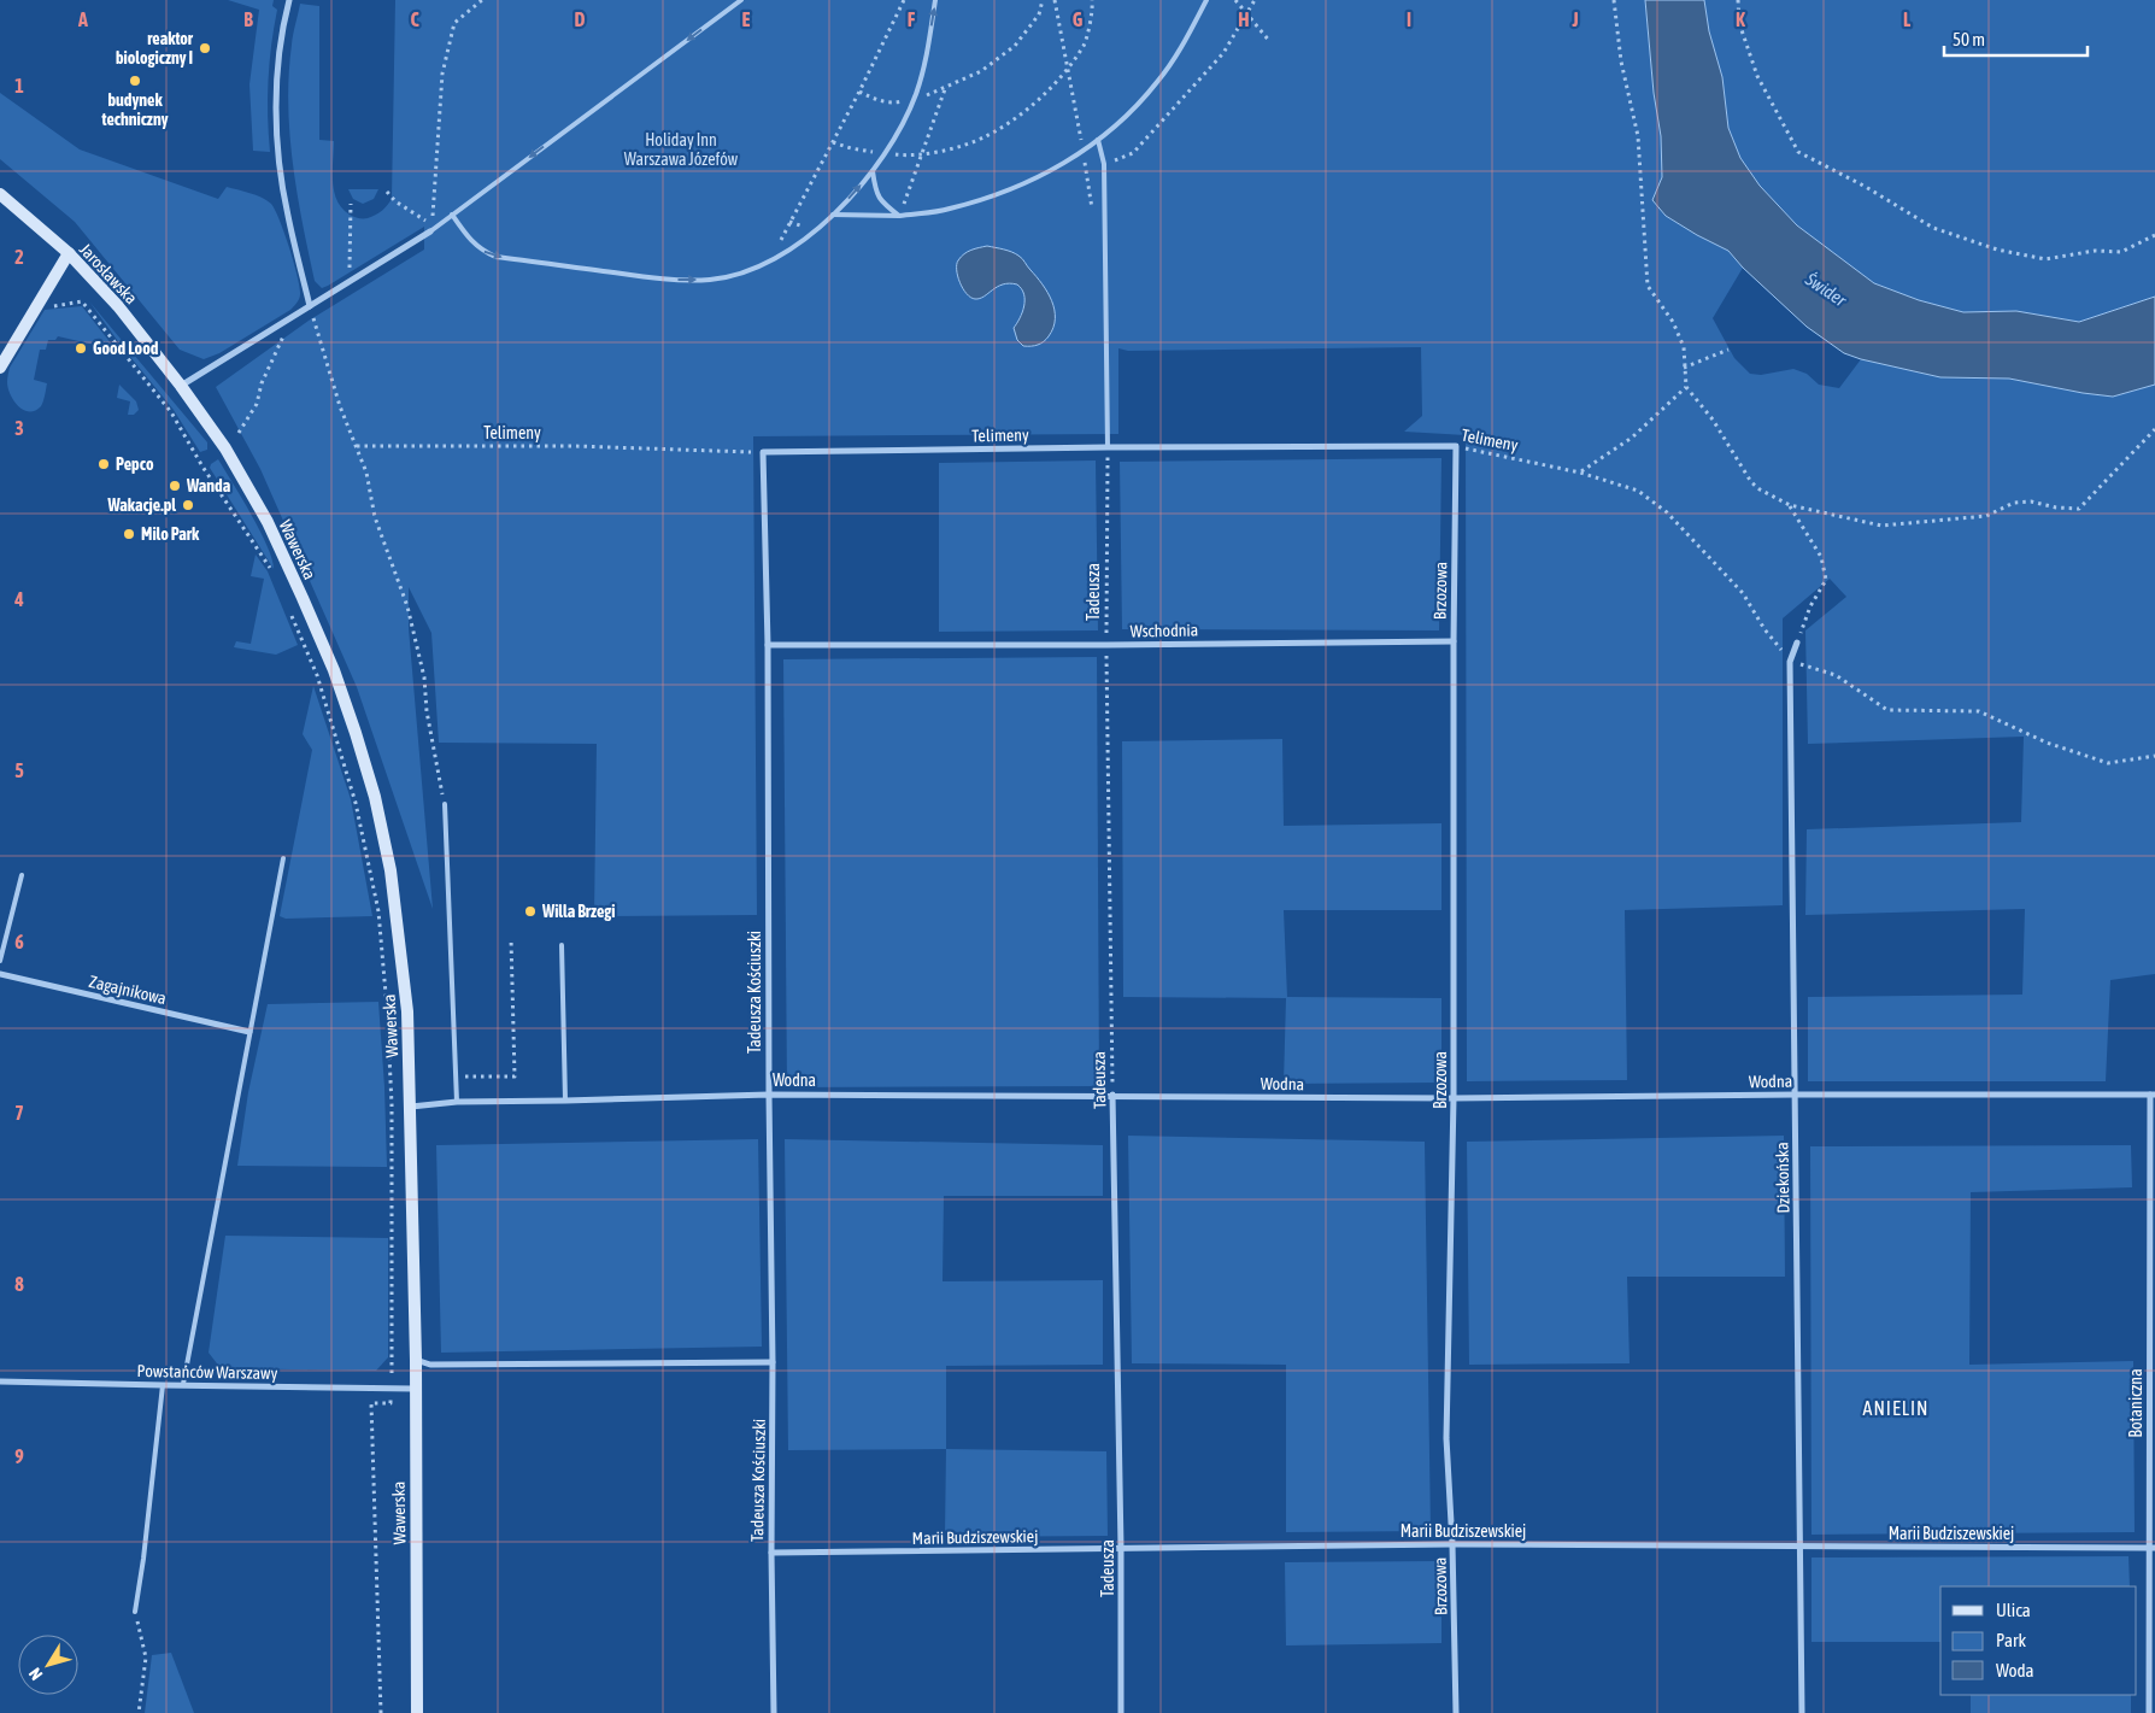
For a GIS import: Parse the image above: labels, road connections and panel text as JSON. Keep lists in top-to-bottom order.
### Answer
{
  "streets": {
    "main road": ["Jarosławska", "Wawerska"],
    "street": [
      "Telimeny",
      "Brzozowa",
      "Tadeusza",
      "Wschodnia",
      "Zagajnikowa",
      "Tadeusza Kościuszki",
      "Wodna",
      "Dziekońska",
      "Powstańców Warszawy",
      "Botaniczna",
      "Marii Budziszewskiej"
    ]
  },
  "crossings": [
    ["Jarosławska", "Wawerska"],
    ["Telimeny", "Brzozowa"],
    ["Telimeny", "Tadeusza"],
    ["Telimeny", "Tadeusza Kościuszki"],
    ["Telimeny", "Dziekońska"],
    ["Wawerska", "Wodna"],
    ["Wawerska", "Powstańców Warszawy"],
    ["Brzozowa", "Wschodnia"],
    ["Brzozowa", "Wodna"],
    ["Brzozowa", "Marii Budziszewskiej"],
    ["Tadeusza", "Wschodnia"],
    ["Tadeusza", "Wodna"],
    ["Tadeusza", "Marii Budziszewskiej"],
    ["Wschodnia", "Tadeusza Kościuszki"],
    ["Tadeusza Kościuszki", "Wodna"],
    ["Tadeusza Kościuszki", "Marii Budziszewskiej"],
    ["Wodna", "Dziekońska"],
    ["Wodna", "Botaniczna"],
    ["Dziekońska", "Marii Budziszewskiej"],
    ["Botaniczna", "Marii Budziszewskiej"]
  ],
  "districts": ["ANIELIN"],
  "water": ["Świder"],
  "parks": ["Holiday Inn Warszawa Józefów"],
  "places": [
    "reaktor biologiczny I",
    "budynek techniczny",
    "Good Lood",
    "Pepco",
    "Wanda",
    "Wakacje.pl",
    "Milo Park",
    "Willa Brzegi"
  ],
  "legend": ["Ulica", "Park", "Woda"],
  "scale_bar": "50 m",
  "north": "bottom left",
  "grid": {
    "columns": [
      "A",
      "B",
      "C",
      "D",
      "E",
      "F",
      "G",
      "H",
      "I",
      "J",
      "K",
      "L"
    ],
    "rows": [
      "1",
      "2",
      "3",
      "4",
      "5",
      "6",
      "7",
      "8",
      "9"
    ]
  }
}
